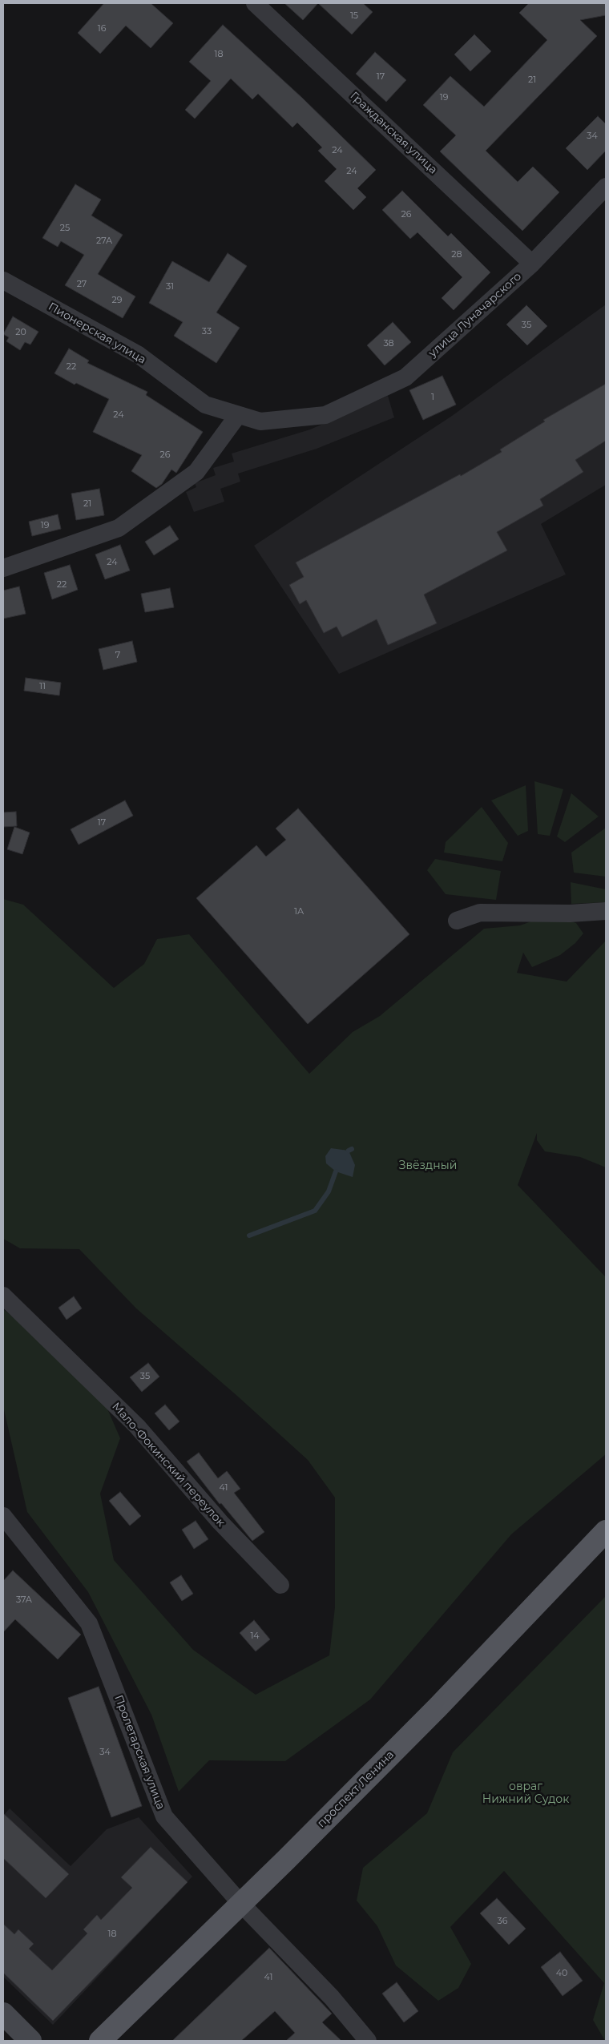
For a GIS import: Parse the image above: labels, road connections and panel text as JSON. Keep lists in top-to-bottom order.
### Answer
{
  "streets": {
    "main road": ["проспект Ленина"],
    "street": [
      "Гражданская улица",
      "улица Луначарского",
      "Пионерская улица",
      "Мало-Фокинский переулок",
      "Пролетарская улица"
    ]
  },
  "crossings": [
    ["Гражданская улица", "улица Луначарского"],
    ["улица Луначарского", "Пионерская улица"],
    ["Пролетарская улица", "проспект Ленина"]
  ],
  "parks": ["Звёздный", "овраг Нижний Судок"],
  "house_numbers": [
    "15",
    "16",
    "18",
    "17",
    "21",
    "19",
    "34",
    "24",
    "24",
    "26",
    "25",
    "27А",
    "28",
    "27",
    "31",
    "29",
    "35",
    "33",
    "20",
    "38",
    "22",
    "1",
    "24",
    "26",
    "21",
    "19",
    "24",
    "22",
    "7",
    "11",
    "17",
    "1А",
    "35",
    "41",
    "37А",
    "14",
    "34",
    "36",
    "18",
    "40",
    "41"
  ]
}
